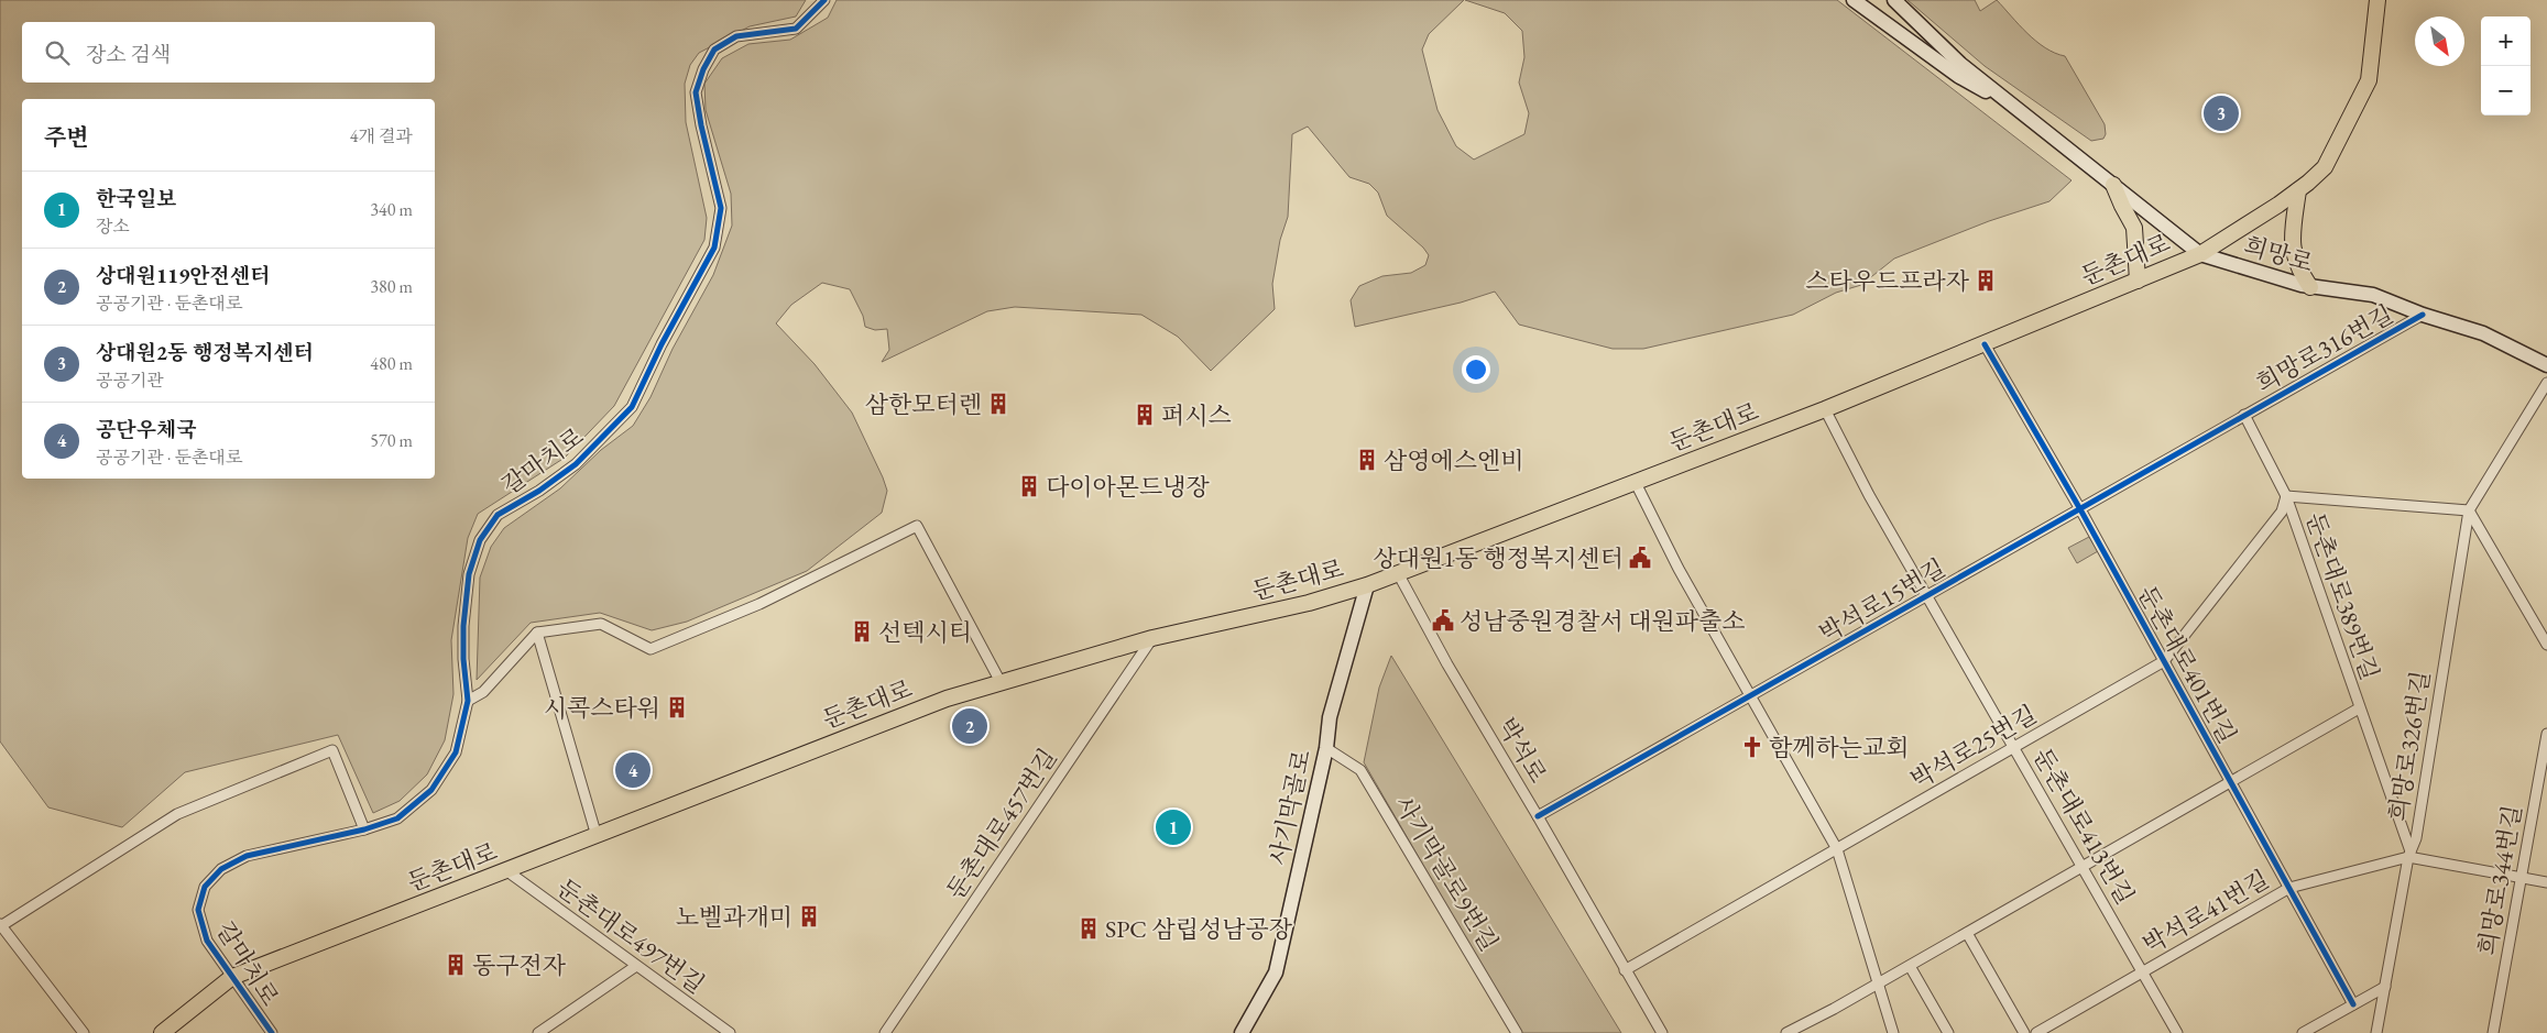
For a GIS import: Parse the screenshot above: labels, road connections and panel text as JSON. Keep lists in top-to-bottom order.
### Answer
{
  "streets": {
    "main road": ["희망로", "둔촌대로", "사기막골로"],
    "street": [
      "희망로316번길",
      "갈마치로",
      "둔촌대로389번길",
      "박석로15번길",
      "둔촌대로401번길",
      "희망로326번길",
      "박석로25번길",
      "박석로",
      "둔촌대로457번길",
      "둔촌대로413번길",
      "사기막골로9번길",
      "희망로344번길",
      "박석로41번길",
      "둔촌대로497번길"
    ]
  },
  "crossings": [
    ["희망로", "둔촌대로"],
    ["희망로", "희망로316번길"],
    ["둔촌대로", "갈마치로"],
    ["둔촌대로", "둔촌대로401번길"],
    ["둔촌대로", "박석로"],
    ["둔촌대로", "사기막골로"],
    ["둔촌대로", "둔촌대로457번길"],
    ["둔촌대로", "둔촌대로413번길"],
    ["둔촌대로", "둔촌대로497번길"],
    ["희망로316번길", "둔촌대로389번길"],
    ["희망로316번길", "박석로15번길"],
    ["둔촌대로389번길", "박석로15번길"],
    ["둔촌대로389번길", "희망로326번길"],
    ["둔촌대로389번길", "박석로25번길"],
    ["둔촌대로389번길", "박석로41번길"],
    ["박석로15번길", "둔촌대로401번길"],
    ["박석로15번길", "박석로"],
    ["박석로15번길", "둔촌대로413번길"],
    ["둔촌대로401번길", "박석로25번길"],
    ["둔촌대로401번길", "박석로41번길"],
    ["희망로326번길", "박석로41번길"],
    ["박석로25번길", "박석로"],
    ["박석로25번길", "둔촌대로413번길"],
    ["사기막골로", "사기막골로9번길"],
    ["둔촌대로413번길", "박석로41번길"]
  ],
  "places": {
    "building": [
      "스타우드프라자",
      "삼한모터렌",
      "퍼시스",
      "삼영에스엔비",
      "다이아몬드냉장",
      "선텍시티",
      "시콕스타워",
      "노벨과개미",
      "SPC 삼립성남공장",
      "동구전자"
    ],
    "public building": ["상대원1동 행정복지센터", "성남중원경찰서 대원파출소"],
    "church": ["함께하는교회"]
  },
  "north": "bottom right",
  "page": {
    "map_buttons": ["+", "−"],
    "search": "장소 검색",
    "pins": [
      "3",
      "2",
      "4",
      "1"
    ],
    "heading": ["주변", "4개 결과"],
    "list": [
      {
        "mark": "1",
        "name": "한국일보",
        "note": "장소",
        "value": "340 m"
      },
      {
        "mark": "2",
        "name": "상대원119안전센터",
        "note": "공공기관 · 둔촌대로",
        "value": "380 m"
      },
      {
        "mark": "3",
        "name": "상대원2동 행정복지센터",
        "note": "공공기관",
        "value": "480 m"
      },
      {
        "mark": "4",
        "name": "공단우체국",
        "note": "공공기관 · 둔촌대로",
        "value": "570 m"
      }
    ]
  }
}
